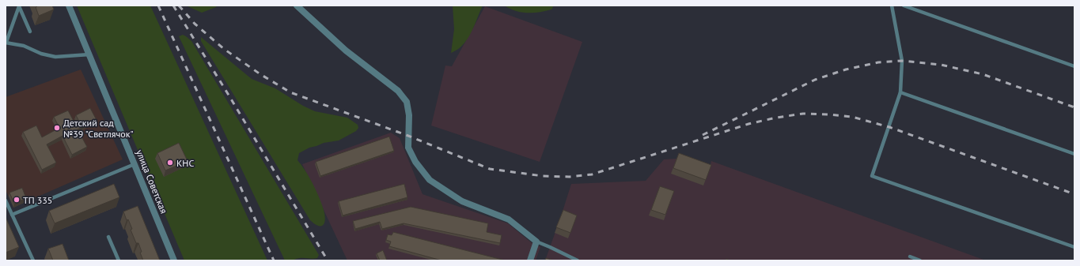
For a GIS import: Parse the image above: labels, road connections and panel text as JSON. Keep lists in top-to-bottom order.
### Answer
{
  "streets": {
    "street": ["улица Советская"]
  },
  "places": ["Детский сад №39 \"Светлячок\"", "КНС", "ТП 335"]
}
